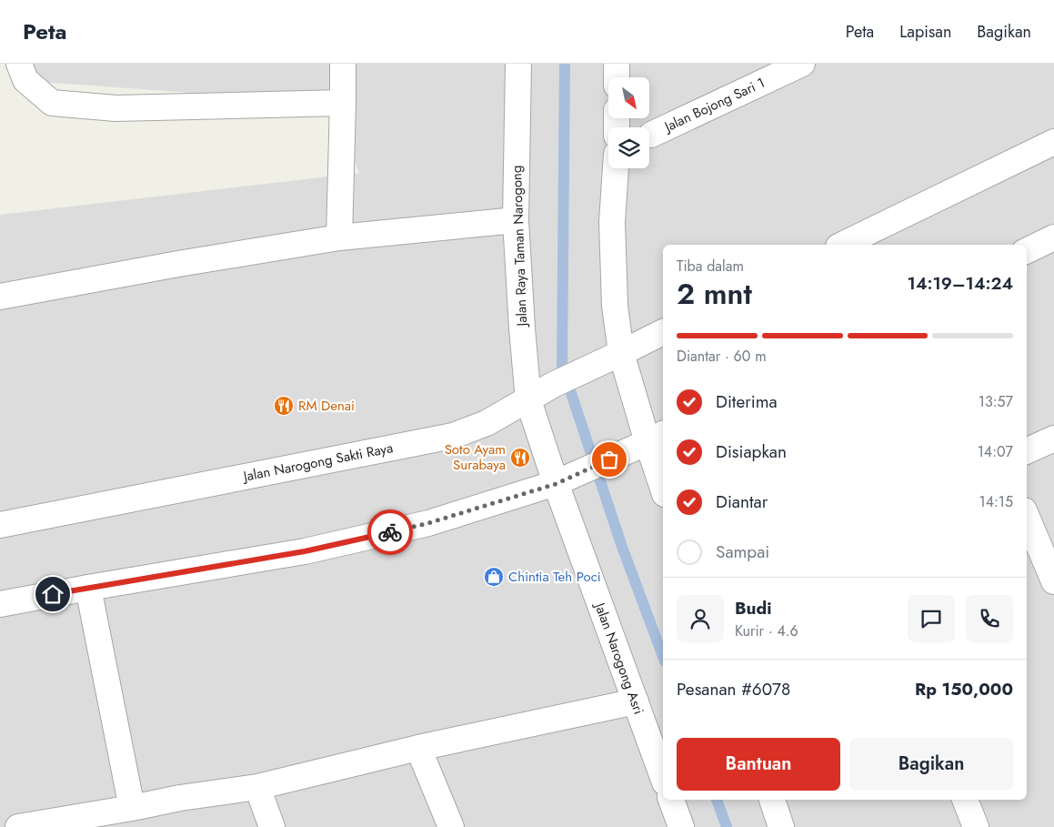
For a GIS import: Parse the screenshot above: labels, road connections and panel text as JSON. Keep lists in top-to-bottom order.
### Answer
{
  "streets": {
    "street": [
      "Jalan Bojong Sari 1",
      "Jalan Raya Taman Narogong",
      "Jalan Narogong Sakti Raya",
      "Jalan Narogong Asri"
    ]
  },
  "crossings": [
    ["Jalan Raya Taman Narogong", "Jalan Narogong Sakti Raya"],
    ["Jalan Raya Taman Narogong", "Jalan Narogong Asri"],
    ["Jalan Narogong Sakti Raya", "Jalan Narogong Asri"]
  ],
  "places": {
    "restaurant": ["RM Denai", "Soto Ayam Surabaya"],
    "shop": ["Chintia Teh Poci"]
  },
  "north": "bottom right",
  "page": {
    "header": "Peta",
    "nav": ["Peta", "Lapisan", "Bagikan"],
    "heading": ["2 mnt", "Tiba dalam", "14:19–14:24"],
    "panel": [
      "Budi",
      "Kurir · 4.6",
      "Pesanan #6078",
      "Rp 150,000"
    ],
    "bar": "Diantar · 60 m",
    "list": [
      ["Diterima", "13:57"],
      ["Disiapkan", "14:07"],
      ["Diantar", "14:15"],
      "Sampai"
    ],
    "buttons": ["Bantuan", "Bagikan"]
  }
}
